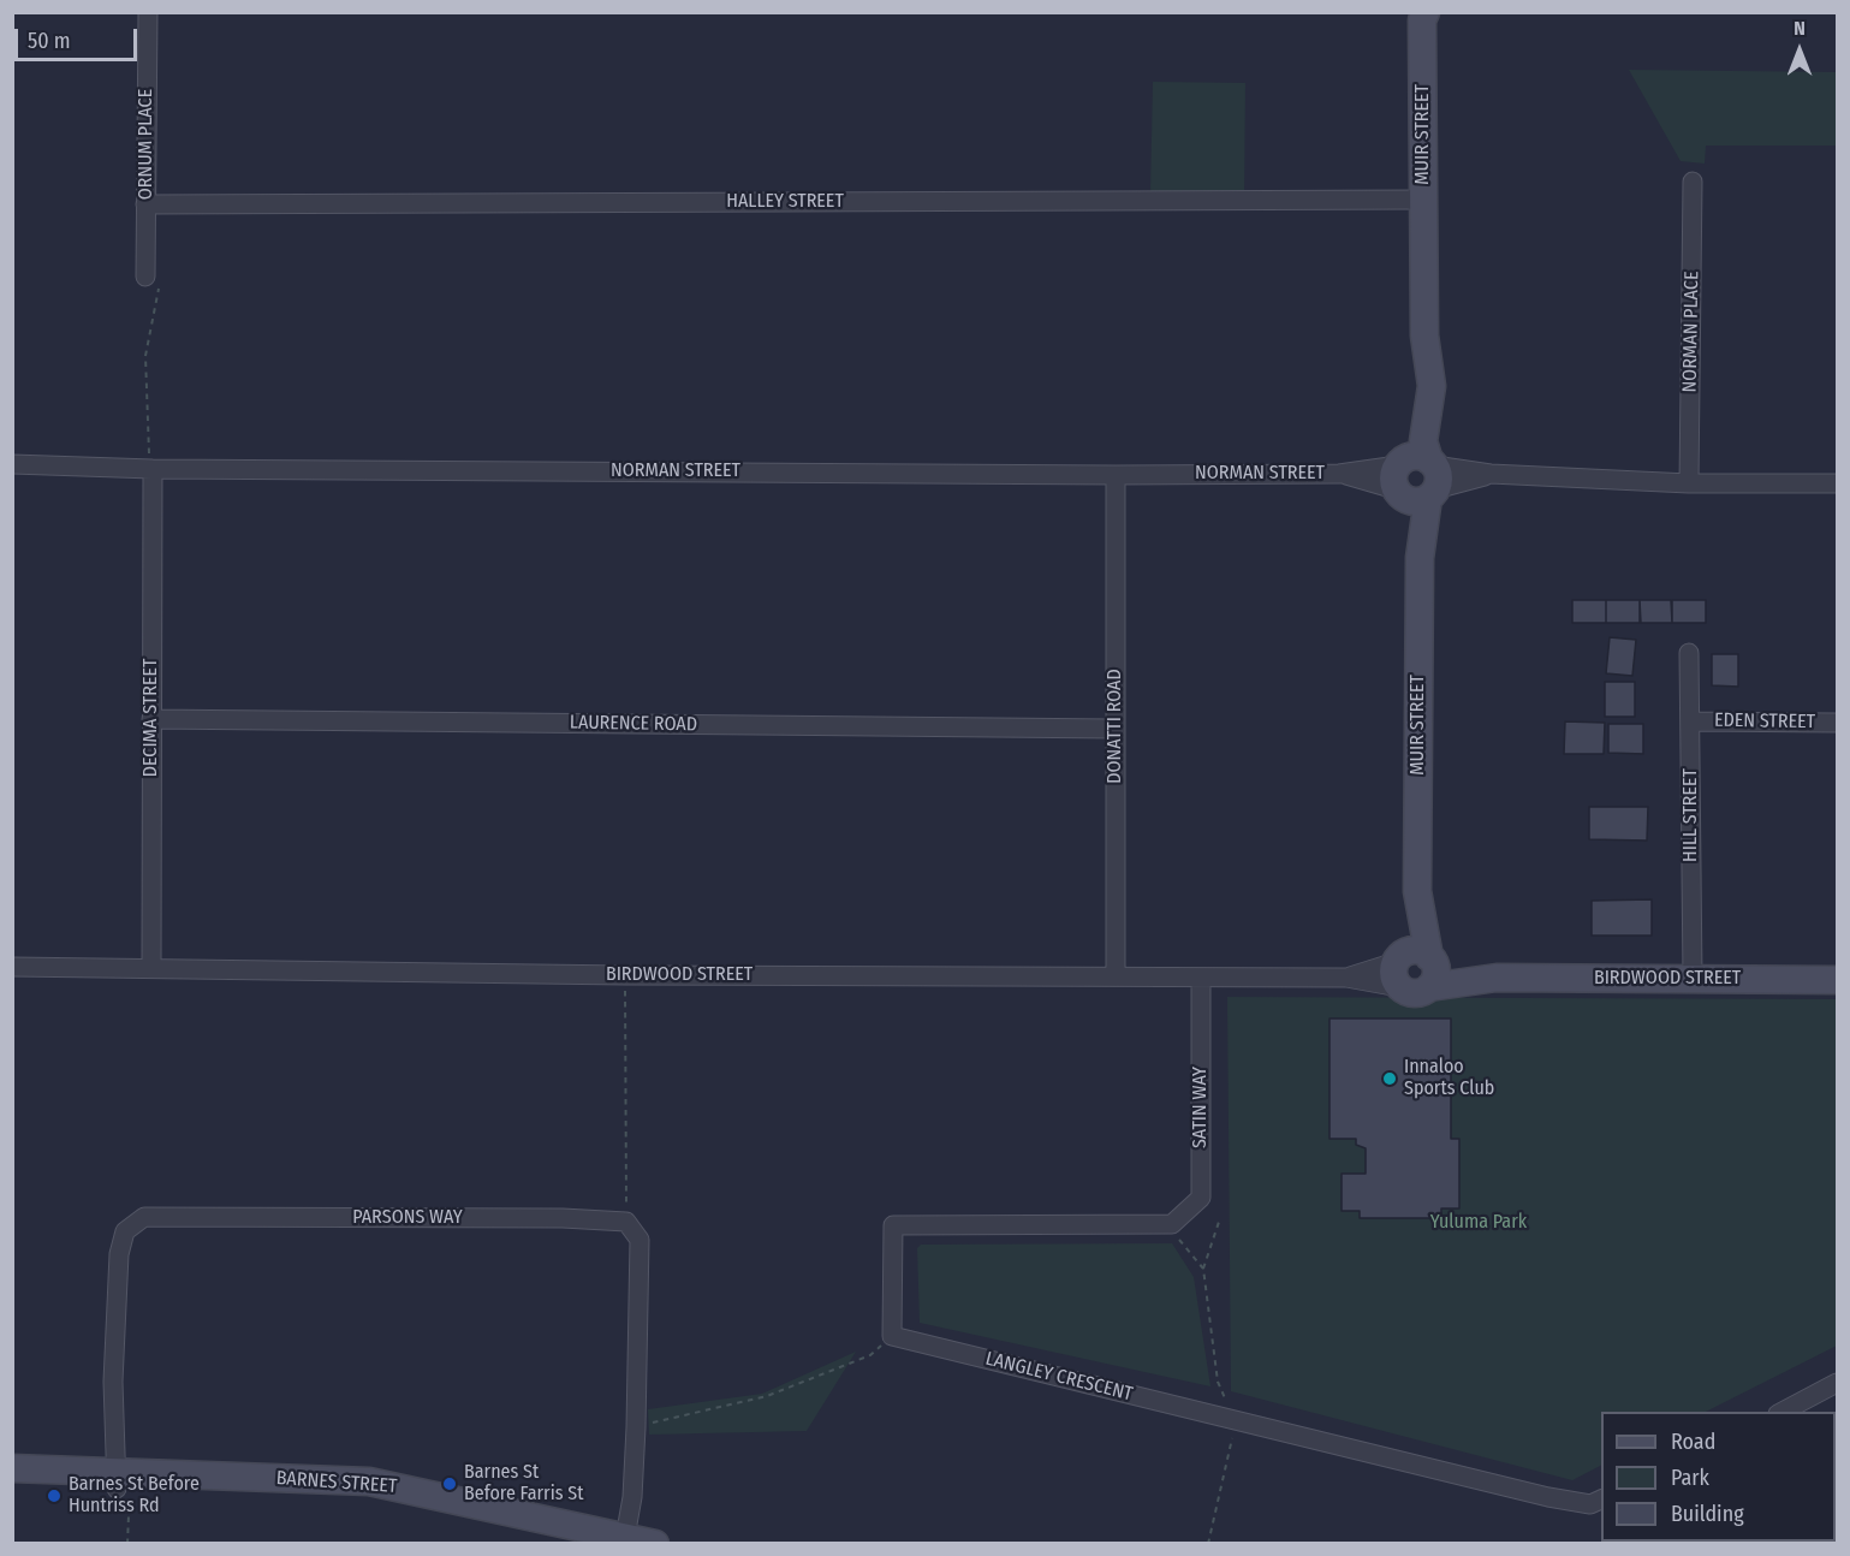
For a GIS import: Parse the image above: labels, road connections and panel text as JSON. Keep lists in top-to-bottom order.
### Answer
{
  "streets": {
    "street": [
      "MUIR STREET",
      "ORNUM PLACE",
      "HALLEY STREET",
      "NORMAN PLACE",
      "NORMAN STREET",
      "DECIMA STREET",
      "EDEN STREET",
      "LAURENCE ROAD",
      "DONATTI ROAD",
      "HILL STREET",
      "BIRDWOOD STREET",
      "SATIN WAY",
      "PARSONS WAY",
      "LANGLEY CRESCENT",
      "BARNES STREET"
    ]
  },
  "crossings": [
    ["MUIR STREET", "HALLEY STREET"],
    ["MUIR STREET", "NORMAN STREET"],
    ["MUIR STREET", "BIRDWOOD STREET"],
    ["ORNUM PLACE", "HALLEY STREET"],
    ["NORMAN STREET", "DECIMA STREET"],
    ["NORMAN STREET", "DONATTI ROAD"],
    ["DECIMA STREET", "LAURENCE ROAD"],
    ["DECIMA STREET", "BIRDWOOD STREET"],
    ["EDEN STREET", "HILL STREET"],
    ["LAURENCE ROAD", "DONATTI ROAD"],
    ["DONATTI ROAD", "BIRDWOOD STREET"],
    ["HILL STREET", "BIRDWOOD STREET"],
    ["BIRDWOOD STREET", "SATIN WAY"],
    ["PARSONS WAY", "BARNES STREET"]
  ],
  "parks": ["Yuluma Park"],
  "places": ["Innaloo Sports Club", "Barnes St Before Farris St", "Barnes St Before Huntriss Rd"],
  "legend": ["Road", "Park", "Building"],
  "scale_bar": "50 m",
  "north": "top"
}
